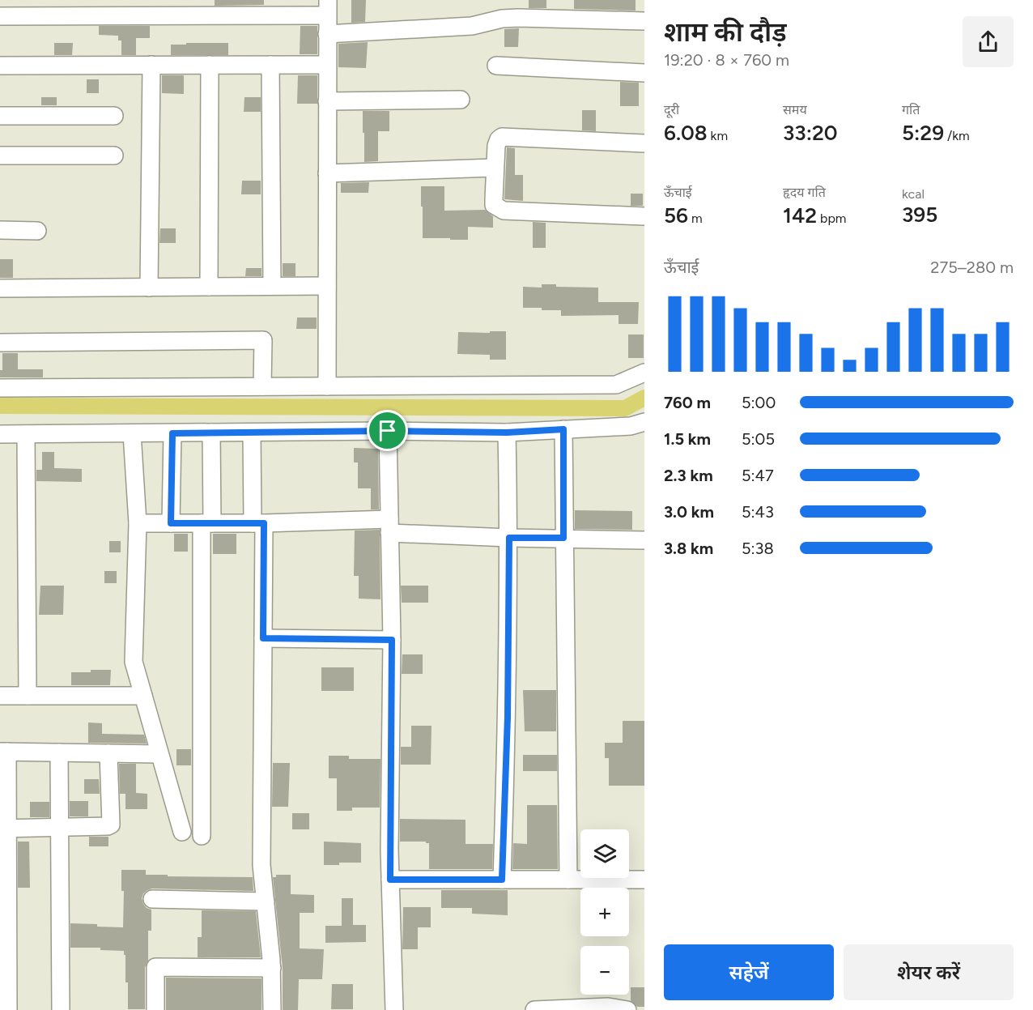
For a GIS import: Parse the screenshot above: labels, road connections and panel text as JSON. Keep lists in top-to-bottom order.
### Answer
{
  "page": {
    "heading": ["शाम की दौड़", "19:20 · 8 × 760 m"],
    "stats": [
      ["दूरी", "6.08 km"],
      ["समय", "33:20"],
      ["गति", "5:29 /km"],
      ["ऊँचाई", "56 m"],
      ["हृदय गति", "142 bpm"],
      ["kcal", "395"]
    ],
    "chart": ["ऊँचाई", "275–280 m"],
    "list": [
      {
        "name": "760 m",
        "note": "5:00"
      },
      {
        "name": "1.5 km",
        "note": "5:05"
      },
      {
        "name": "2.3 km",
        "note": "5:47"
      },
      {
        "name": "3.0 km",
        "note": "5:43"
      },
      {
        "name": "3.8 km",
        "note": "5:38"
      }
    ],
    "map_buttons": ["+", "−"],
    "buttons": ["सहेजें", "शेयर करें"]
  }
}
